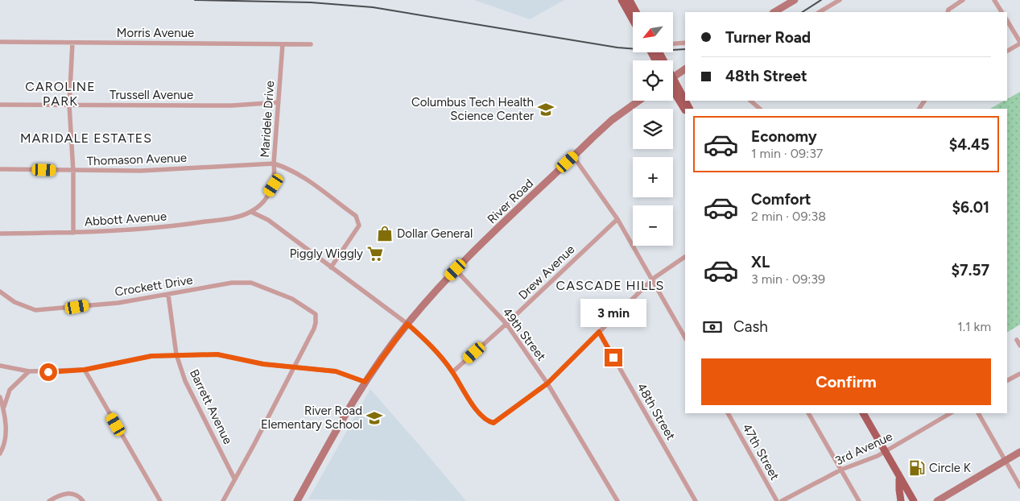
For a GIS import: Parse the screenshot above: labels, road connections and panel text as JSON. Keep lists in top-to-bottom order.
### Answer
{
  "streets": {
    "main road": ["River Road"],
    "street": [
      "Morris Avenue",
      "Trussell Avenue",
      "Maridele Drive",
      "Thomason Avenue",
      "Abbott Avenue",
      "Drew Avenue",
      "Crockett Drive",
      "49th Street",
      "Barrett Avenue",
      "48th Street",
      "3rd Avenue",
      "47th Street"
    ]
  },
  "crossings": [
    ["Morris Avenue", "Maridele Drive"],
    ["Trussell Avenue", "Maridele Drive"],
    ["Maridele Drive", "Thomason Avenue"],
    ["Maridele Drive", "Abbott Avenue"],
    ["River Road", "49th Street"],
    ["Drew Avenue", "49th Street"],
    ["Crockett Drive", "Barrett Avenue"]
  ],
  "districts": ["CAROLINE PARK", "MARIDALE ESTATES", "CASCADE HILLS"],
  "places": {
    "school or university": ["Columbus Tech Health Science Center", "River Road Elementary School"],
    "shop": ["Dollar General"],
    "supermarket": ["Piggly Wiggly"],
    "fuel station": ["Circle K"]
  },
  "north": "bottom left",
  "page": {
    "map_buttons": ["+", "−"],
    "banner": ["Turner Road", "48th Street"],
    "list": [
      {
        "name": "Economy",
        "note": "1 min · 09:37",
        "value": "$4.45"
      },
      {
        "name": "Comfort",
        "note": "2 min · 09:38",
        "value": "$6.01"
      },
      {
        "name": "XL",
        "note": "3 min · 09:39",
        "value": "$7.57"
      }
    ],
    "bubble": "3 min",
    "pay": ["Cash", "1.1 km"],
    "buttons": "Confirm"
  }
}
